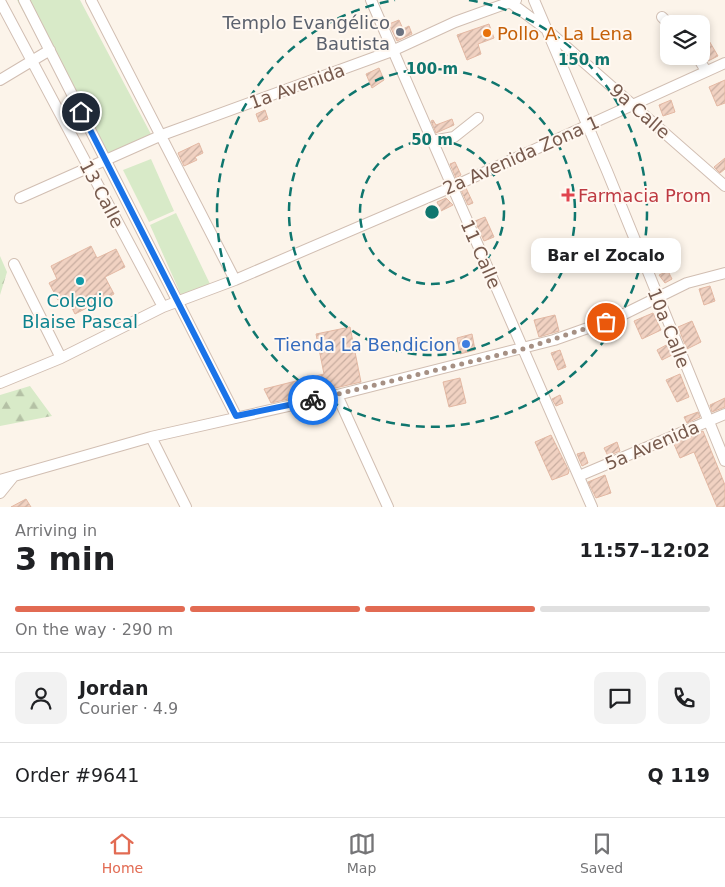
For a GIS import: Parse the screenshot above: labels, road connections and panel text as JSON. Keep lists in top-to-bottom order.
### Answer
{
  "streets": {
    "street": [
      "1a Avenida",
      "9a Calle",
      "2a Avenida Zona 1",
      "13 Calle",
      "11 Calle",
      "10a Calle",
      "5a Avenida"
    ]
  },
  "crossings": [
    ["1a Avenida", "9a Calle"],
    ["1a Avenida", "13 Calle"],
    ["1a Avenida", "11 Calle"],
    ["9a Calle", "2a Avenida Zona 1"],
    ["9a Calle", "10a Calle"],
    ["2a Avenida Zona 1", "13 Calle"],
    ["2a Avenida Zona 1", "11 Calle"],
    ["2a Avenida Zona 1", "10a Calle"],
    ["11 Calle", "5a Avenida"],
    ["10a Calle", "5a Avenida"]
  ],
  "places": {
    "other": [
      "Templo Evangélico Bautista",
      "Pollo A La Lena",
      "Colegio Blaise Pascal",
      "Bar el Zocalo",
      "Tienda La Bendicion"
    ],
    "health": ["Farmacia Prom"]
  },
  "page": {
    "bubble": "Bar el Zocalo",
    "heading": ["3 min", "Arriving in", "11:57–12:02"],
    "panel": [
      "Jordan",
      "Courier · 4.9",
      "Order #9641",
      "Q 119"
    ],
    "bar": "On the way · 290 m",
    "tabs": ["Home", "Map", "Saved"]
  },
  "rings": ["150 m", "100 m", "50 m"]
}
